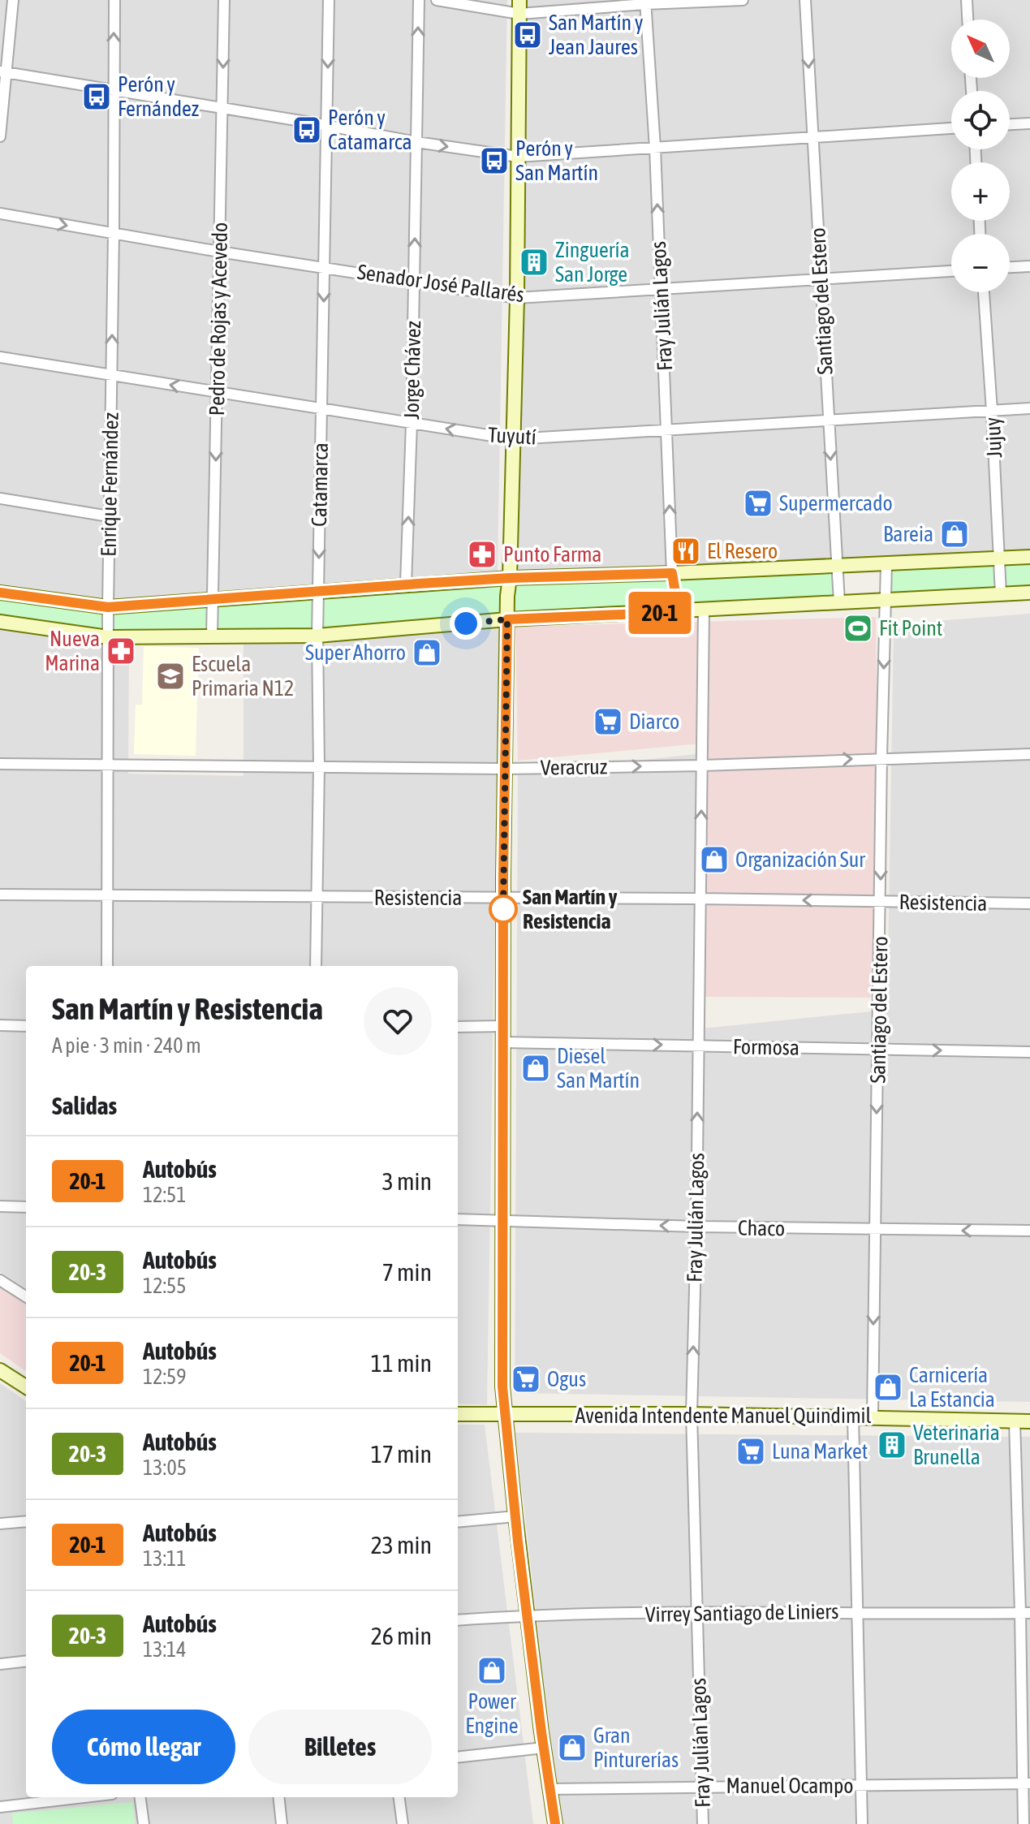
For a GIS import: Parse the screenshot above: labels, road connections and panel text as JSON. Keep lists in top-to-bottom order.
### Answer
{
  "streets": {
    "main road": ["Avenida Intendente Manuel Quindimil"],
    "street": [
      "Senador José Pallarés",
      "Santiago del Estero",
      "Fray Julián Lagos",
      "Pedro de Rojas y Acevedo",
      "Jorge Chávez",
      "Tuyutí",
      "Jujuy",
      "Enrique Fernández",
      "Catamarca",
      "Veracruz",
      "Resistencia",
      "Formosa",
      "Chaco",
      "Virrey Santiago de Liniers",
      "Manuel Ocampo"
    ]
  },
  "crossings": [
    ["Senador José Pallarés", "Santiago del Estero"],
    ["Senador José Pallarés", "Fray Julián Lagos"],
    ["Senador José Pallarés", "Pedro de Rojas y Acevedo"],
    ["Senador José Pallarés", "Jorge Chávez"],
    ["Senador José Pallarés", "Enrique Fernández"],
    ["Senador José Pallarés", "Catamarca"],
    ["Santiago del Estero", "Tuyutí"],
    ["Santiago del Estero", "Veracruz"],
    ["Santiago del Estero", "Resistencia"],
    ["Santiago del Estero", "Formosa"],
    ["Santiago del Estero", "Chaco"],
    ["Santiago del Estero", "Avenida Intendente Manuel Quindimil"],
    ["Fray Julián Lagos", "Tuyutí"],
    ["Fray Julián Lagos", "Veracruz"],
    ["Fray Julián Lagos", "Resistencia"],
    ["Fray Julián Lagos", "Formosa"],
    ["Fray Julián Lagos", "Chaco"],
    ["Fray Julián Lagos", "Avenida Intendente Manuel Quindimil"],
    ["Fray Julián Lagos", "Virrey Santiago de Liniers"],
    ["Fray Julián Lagos", "Manuel Ocampo"],
    ["Pedro de Rojas y Acevedo", "Tuyutí"],
    ["Jorge Chávez", "Tuyutí"],
    ["Tuyutí", "Jujuy"],
    ["Tuyutí", "Enrique Fernández"],
    ["Tuyutí", "Catamarca"],
    ["Enrique Fernández", "Veracruz"],
    ["Enrique Fernández", "Resistencia"],
    ["Catamarca", "Veracruz"],
    ["Catamarca", "Resistencia"]
  ],
  "one_way": [
    "Santiago del Estero",
    "Fray Julián Lagos",
    "Pedro de Rojas y Acevedo",
    "Jorge Chávez",
    "Catamarca",
    "Veracruz",
    "Formosa",
    "Chaco"
  ],
  "places": {
    "bus stop": [
      "San Martín y Jean Jaures",
      "Perón y Fernández",
      "Perón y Catamarca",
      "Perón y San Martín"
    ],
    "building": ["Zinguería San Jorge", "Veterinaria Brunella"],
    "supermarket": [
      "Supermercado",
      "Diarco",
      "Ogus",
      "Luna Market"
    ],
    "shop": [
      "Bareia",
      "Super Ahorro",
      "Organización Sur",
      "Diesel San Martín",
      "Carnicería La Estancia",
      "Power Engine",
      "Gran Pinturerías"
    ],
    "restaurant": ["El Resero"],
    "pharmacy": ["Punto Farma", "Nueva Marina"],
    "sports": ["Fit Point"],
    "school or university": ["Escuela Primaria N12"],
    "other": ["San Martín y Resistencia"]
  },
  "lines": ["bus line 20-1"],
  "north": "top left",
  "page": {
    "on_map": "20-1",
    "map_buttons": ["+", "−"],
    "heading": [
      ["San Martín y Resistencia", "A pie · 3 min · 240 m"],
      "Salidas"
    ],
    "list": [
      {
        "mark": "20-1",
        "name": "Autobús",
        "note": "12:51",
        "value": "3 min"
      },
      {
        "mark": "20-3",
        "name": "Autobús",
        "note": "12:55",
        "value": "7 min"
      },
      {
        "mark": "20-1",
        "name": "Autobús",
        "note": "12:59",
        "value": "11 min"
      },
      {
        "mark": "20-3",
        "name": "Autobús",
        "note": "13:05",
        "value": "17 min"
      },
      {
        "mark": "20-1",
        "name": "Autobús",
        "note": "13:11",
        "value": "23 min"
      },
      {
        "mark": "20-3",
        "name": "Autobús",
        "note": "13:14",
        "value": "26 min"
      }
    ],
    "buttons": ["Cómo llegar", "Billetes"]
  }
}
